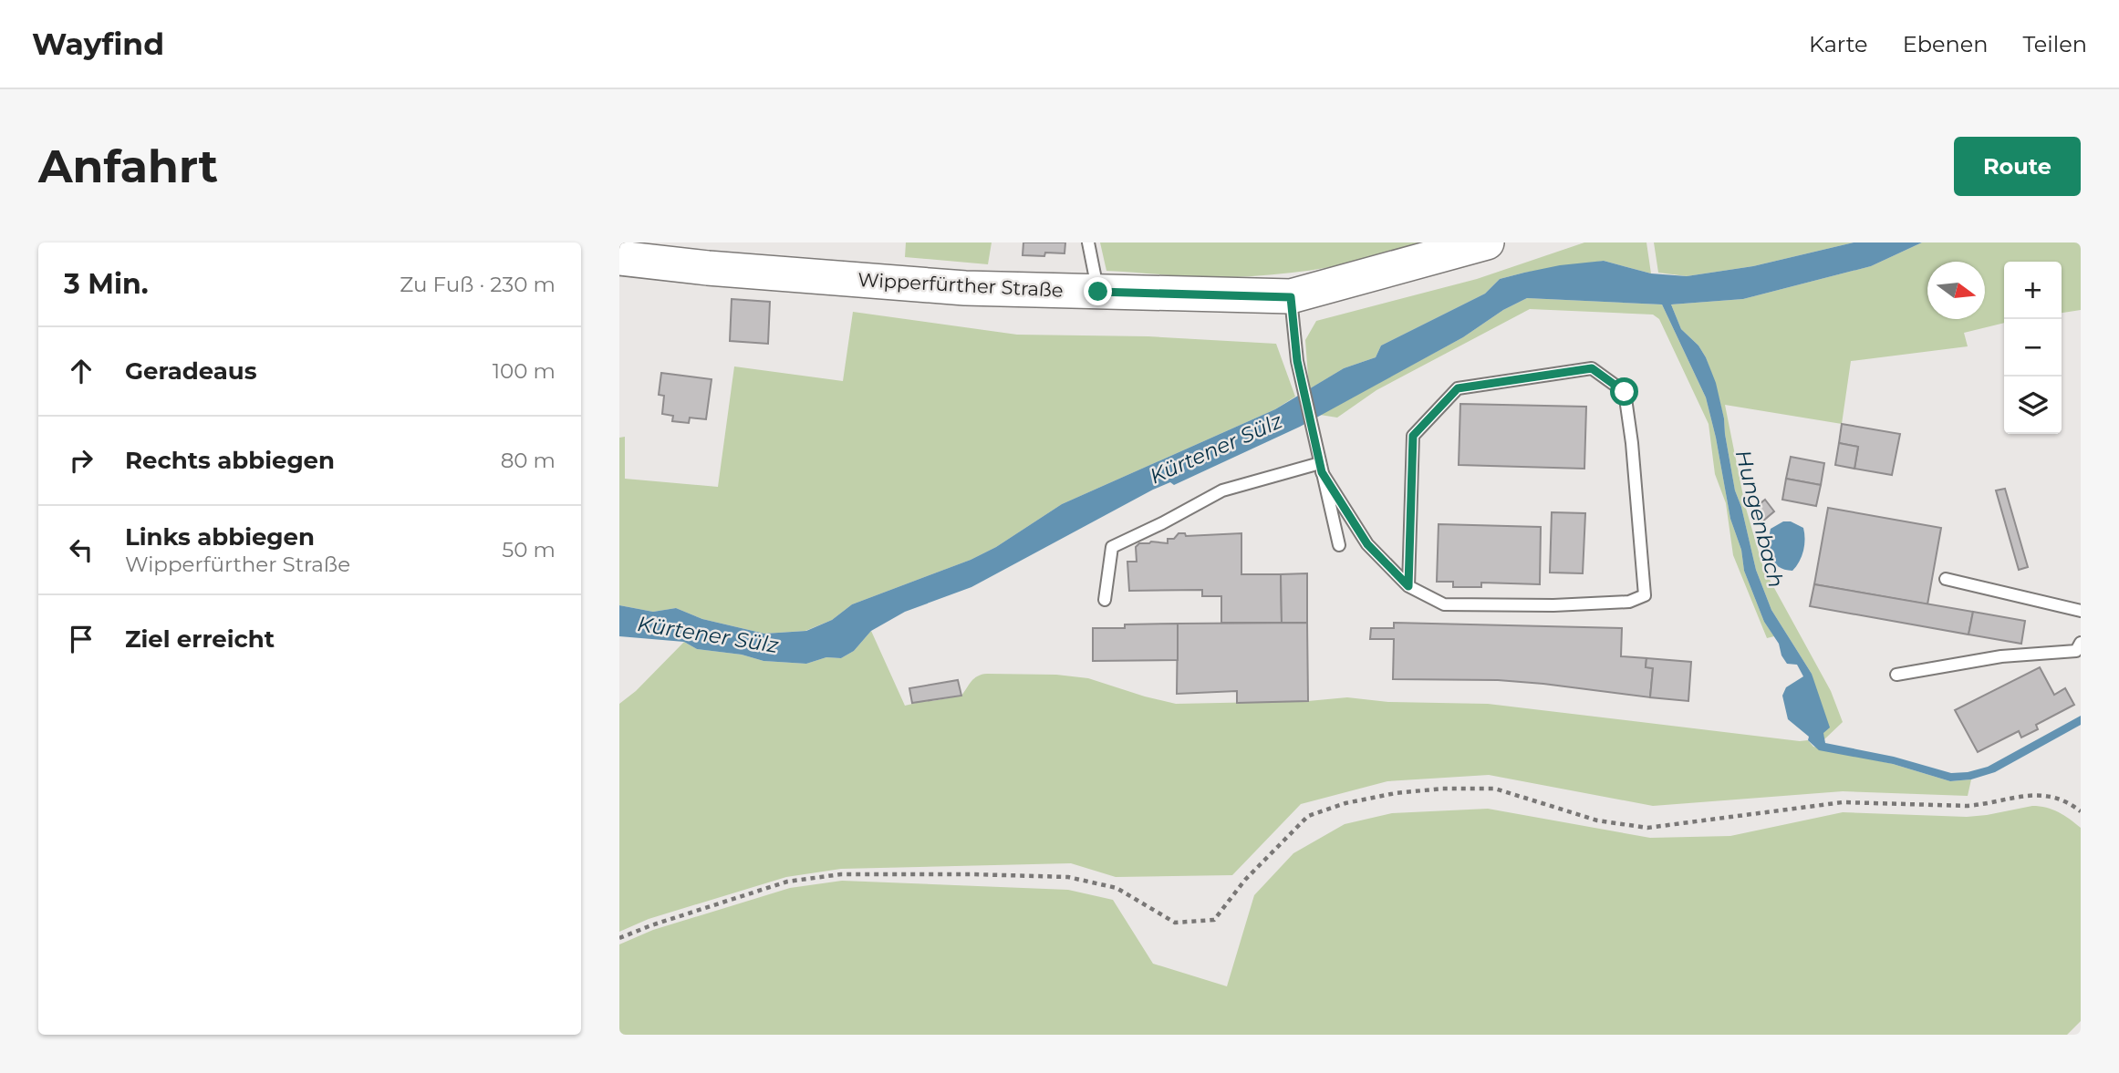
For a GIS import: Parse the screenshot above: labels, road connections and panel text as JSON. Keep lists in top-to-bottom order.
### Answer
{
  "streets": {
    "main road": ["Wipperfürther Straße"]
  },
  "water": ["Kürtener Sülz", "Hungenbach"],
  "north": "right",
  "page": {
    "header": "Wayfind",
    "nav": ["Karte", "Ebenen", "Teilen"],
    "buttons": "Route",
    "title": "Anfahrt",
    "heading": ["3 Min.", "Zu Fuß · 230 m"],
    "map_buttons": ["+", "−"],
    "list": [
      ["Geradeaus", "100 m"],
      ["Rechts abbiegen", "80 m"],
      ["Links abbiegen", "Wipperfürther Straße", "50 m"],
      "Ziel erreicht"
    ]
  }
}
